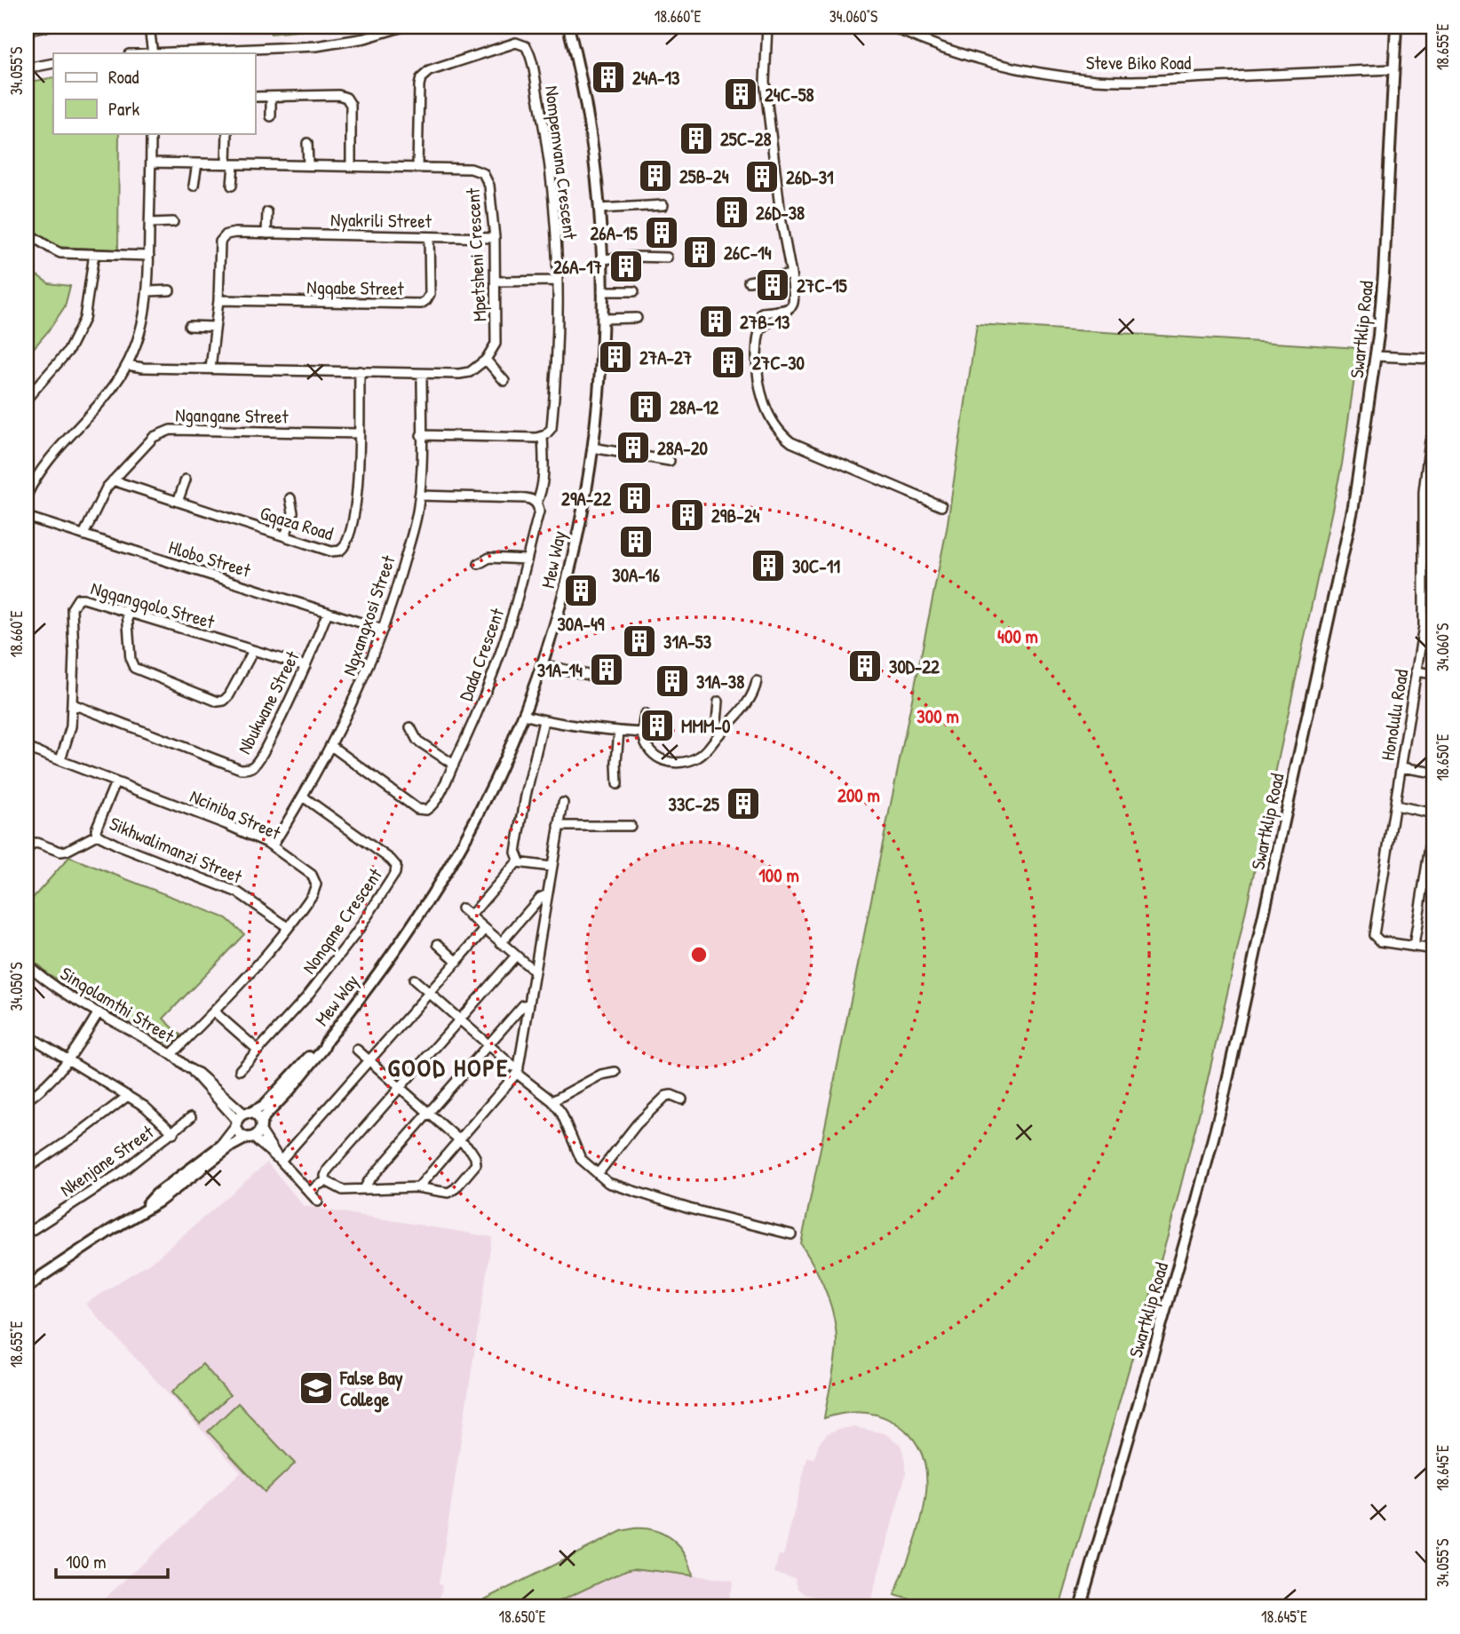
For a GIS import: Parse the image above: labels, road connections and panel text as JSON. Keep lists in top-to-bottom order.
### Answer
{
  "streets": {
    "main road": ["Swartklip Road", "Mew Way"],
    "street": [
      "Steve Biko Road",
      "Nompemvana Crescent",
      "Nyakrili Street",
      "Mpetsheni Crescent",
      "Ngqabe Street",
      "Ngangane Street",
      "Gqaza Road",
      "Hlobo Street",
      "Ngqangqolo Street",
      "Ngxangxosi Street",
      "Dada Crescent",
      "Nbukwane Street",
      "Honolulu Road",
      "Nciniba Street",
      "Sikhwalimanzi Street",
      "Nonqane Crescent",
      "Sinqolamthi Street",
      "Nkenjane Street"
    ]
  },
  "crossings": [
    ["Steve Biko Road", "Swartklip Road"],
    ["Nompemvana Crescent", "Mpetsheni Crescent"],
    ["Nompemvana Crescent", "Dada Crescent"],
    ["Nyakrili Street", "Mpetsheni Crescent"],
    ["Nyakrili Street", "Ngqabe Street"],
    ["Ngangane Street", "Gqaza Road"],
    ["Ngangane Street", "Hlobo Street"],
    ["Hlobo Street", "Ngxangxosi Street"],
    ["Hlobo Street", "Nbukwane Street"],
    ["Mew Way", "Sinqolamthi Street"],
    ["Ngqangqolo Street", "Nbukwane Street"],
    ["Ngqangqolo Street", "Nciniba Street"],
    ["Ngxangxosi Street", "Dada Crescent"],
    ["Ngxangxosi Street", "Nciniba Street"],
    ["Ngxangxosi Street", "Nonqane Crescent"],
    ["Nciniba Street", "Sikhwalimanzi Street"],
    ["Nciniba Street", "Sinqolamthi Street"]
  ],
  "districts": ["GOOD HOPE"],
  "places": {
    "building": [
      "24A-13",
      "24C-58",
      "25C-28",
      "25B-24",
      "26D-31",
      "26D-38",
      "26A-15",
      "26C-14",
      "26A-17",
      "27C-15",
      "27B-13",
      "27A-27",
      "27C-30",
      "28A-12",
      "28A-20",
      "29A-22",
      "29B-24",
      "30A-16",
      "30C-11",
      "30A-49",
      "31A-53",
      "30D-22",
      "31A-14",
      "31A-38",
      "MMM-0",
      "33C-25"
    ],
    "school or university": ["False Bay College"]
  },
  "legend": ["Road", "Park"],
  "scale_bar": "100 m",
  "coordinates": [
    "18.660°E",
    "34.060°S",
    "18.655°E",
    "34.055°S",
    "18.650°E",
    "34.050°S",
    "18.645°E"
  ],
  "rings": [
    "400 m",
    "300 m",
    "200 m",
    "100 m"
  ]
}
